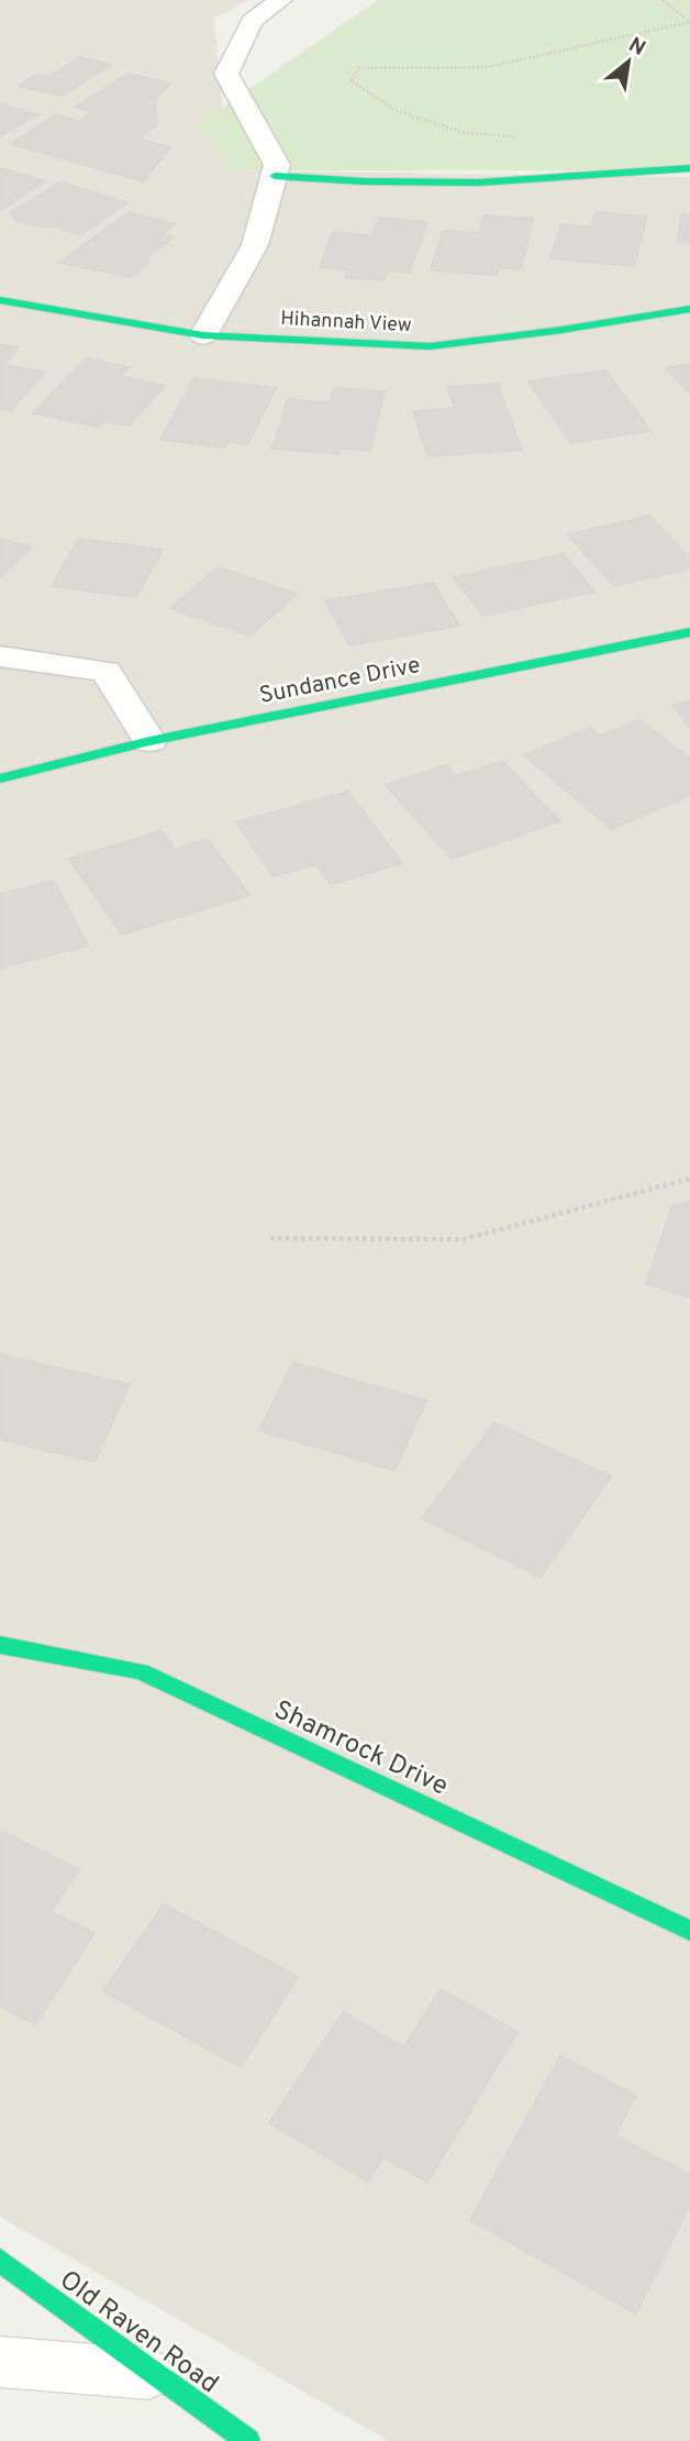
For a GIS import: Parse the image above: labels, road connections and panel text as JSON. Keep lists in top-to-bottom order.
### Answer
{
  "streets": {
    "street": [
      "Hihannah View",
      "Sundance Drive",
      "Shamrock Drive",
      "Old Raven Road"
    ]
  },
  "north": "top right"
}
